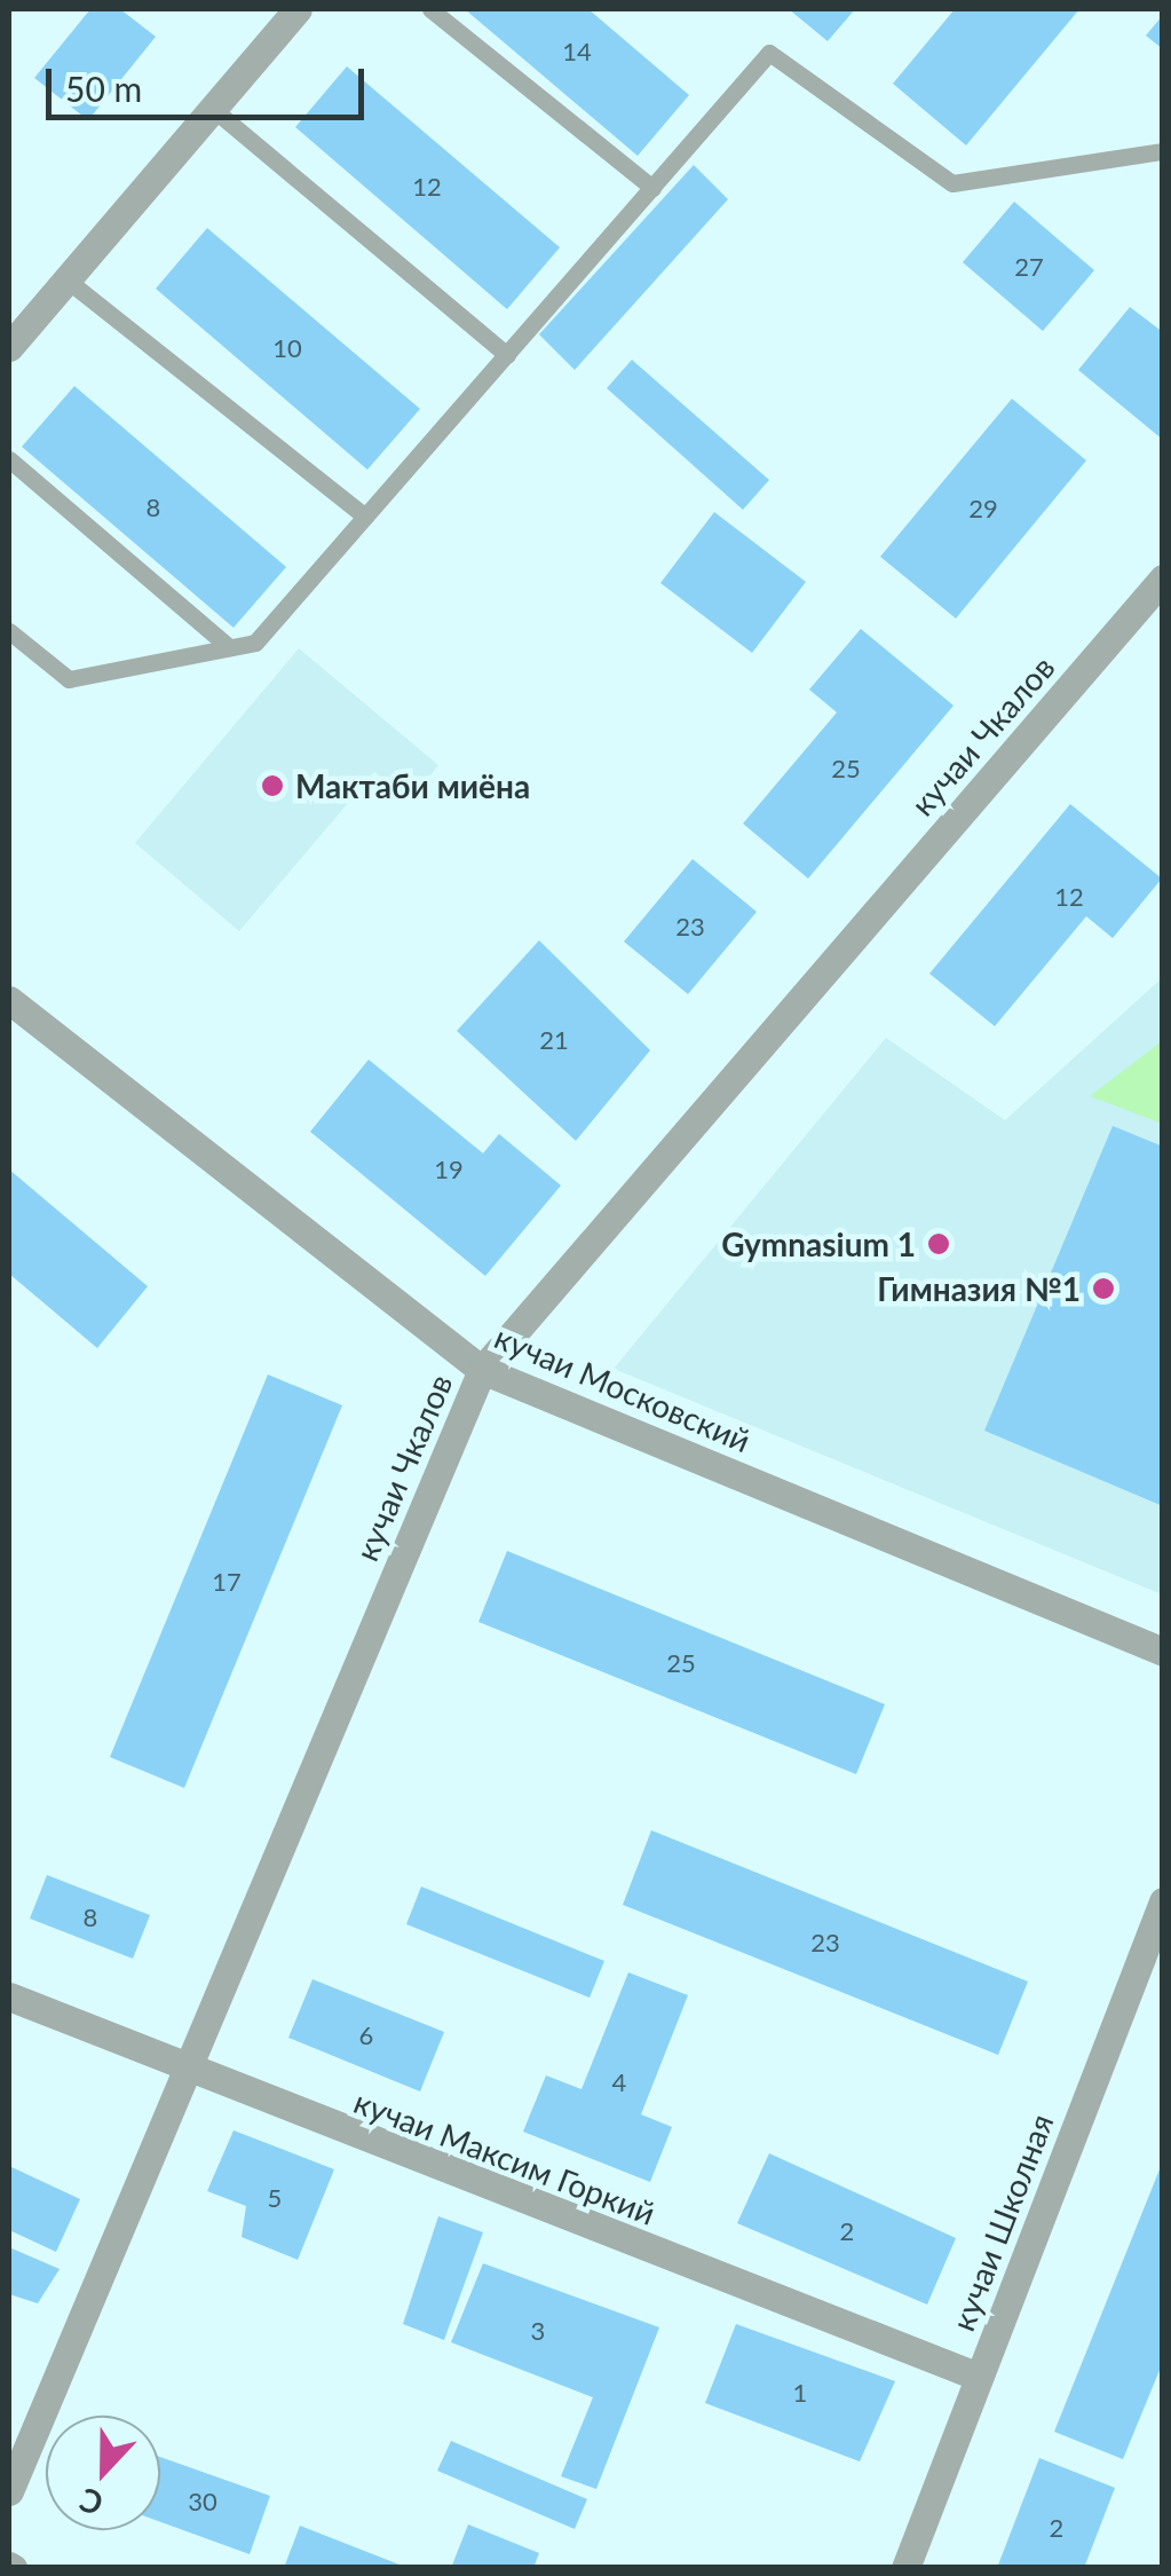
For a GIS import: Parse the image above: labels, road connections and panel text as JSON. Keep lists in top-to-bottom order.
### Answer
{
  "streets": {
    "street": [
      "кучаи Чкалов",
      "кучаи Московский",
      "кучаи Максим Горкий",
      "кучаи Школная"
    ]
  },
  "crossings": [
    ["кучаи Чкалов", "кучаи Московский"],
    ["кучаи Чкалов", "кучаи Максим Горкий"],
    ["кучаи Максим Горкий", "кучаи Школная"]
  ],
  "places": ["Мактаби миёна", "Gymnasium 1", "Гимназия №1"],
  "house_numbers": [
    "14",
    "12",
    "27",
    "10",
    "8",
    "29",
    "25",
    "12",
    "23",
    "21",
    "19",
    "17",
    "25",
    "8",
    "23",
    "6",
    "4",
    "5",
    "2",
    "3",
    "1",
    "30",
    "2"
  ],
  "scale_bar": "50 m",
  "north": "bottom"
}
